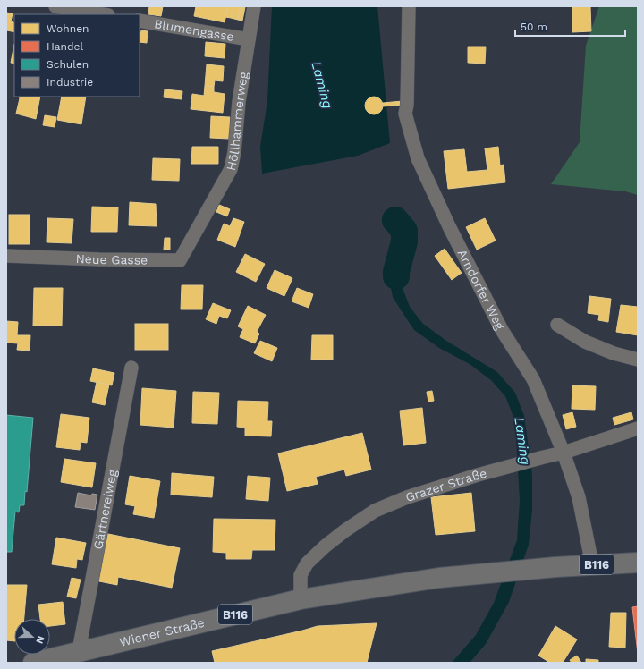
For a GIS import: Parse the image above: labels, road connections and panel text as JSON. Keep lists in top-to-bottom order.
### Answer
{
  "streets": {
    "main road": ["B116", "Wiener Straße"],
    "street": [
      "Blumengasse",
      "Höllhammerweg",
      "Neue Gasse",
      "Arndorfer Weg",
      "Grazer Straße",
      "Gärtnereiweg"
    ]
  },
  "crossings": [
    ["Blumengasse", "Höllhammerweg"],
    ["Höllhammerweg", "Neue Gasse"],
    ["Arndorfer Weg", "Grazer Straße"],
    ["Arndorfer Weg", "B116"],
    ["Arndorfer Weg", "Wiener Straße"],
    ["Grazer Straße", "Wiener Straße"],
    ["Gärtnereiweg", "Wiener Straße"],
    ["B116", "Wiener Straße"]
  ],
  "water": ["Laming"],
  "legend": [
    "Wohnen",
    "Handel",
    "Schulen",
    "Industrie"
  ],
  "scale_bar": "50 m",
  "north": "right"
}
